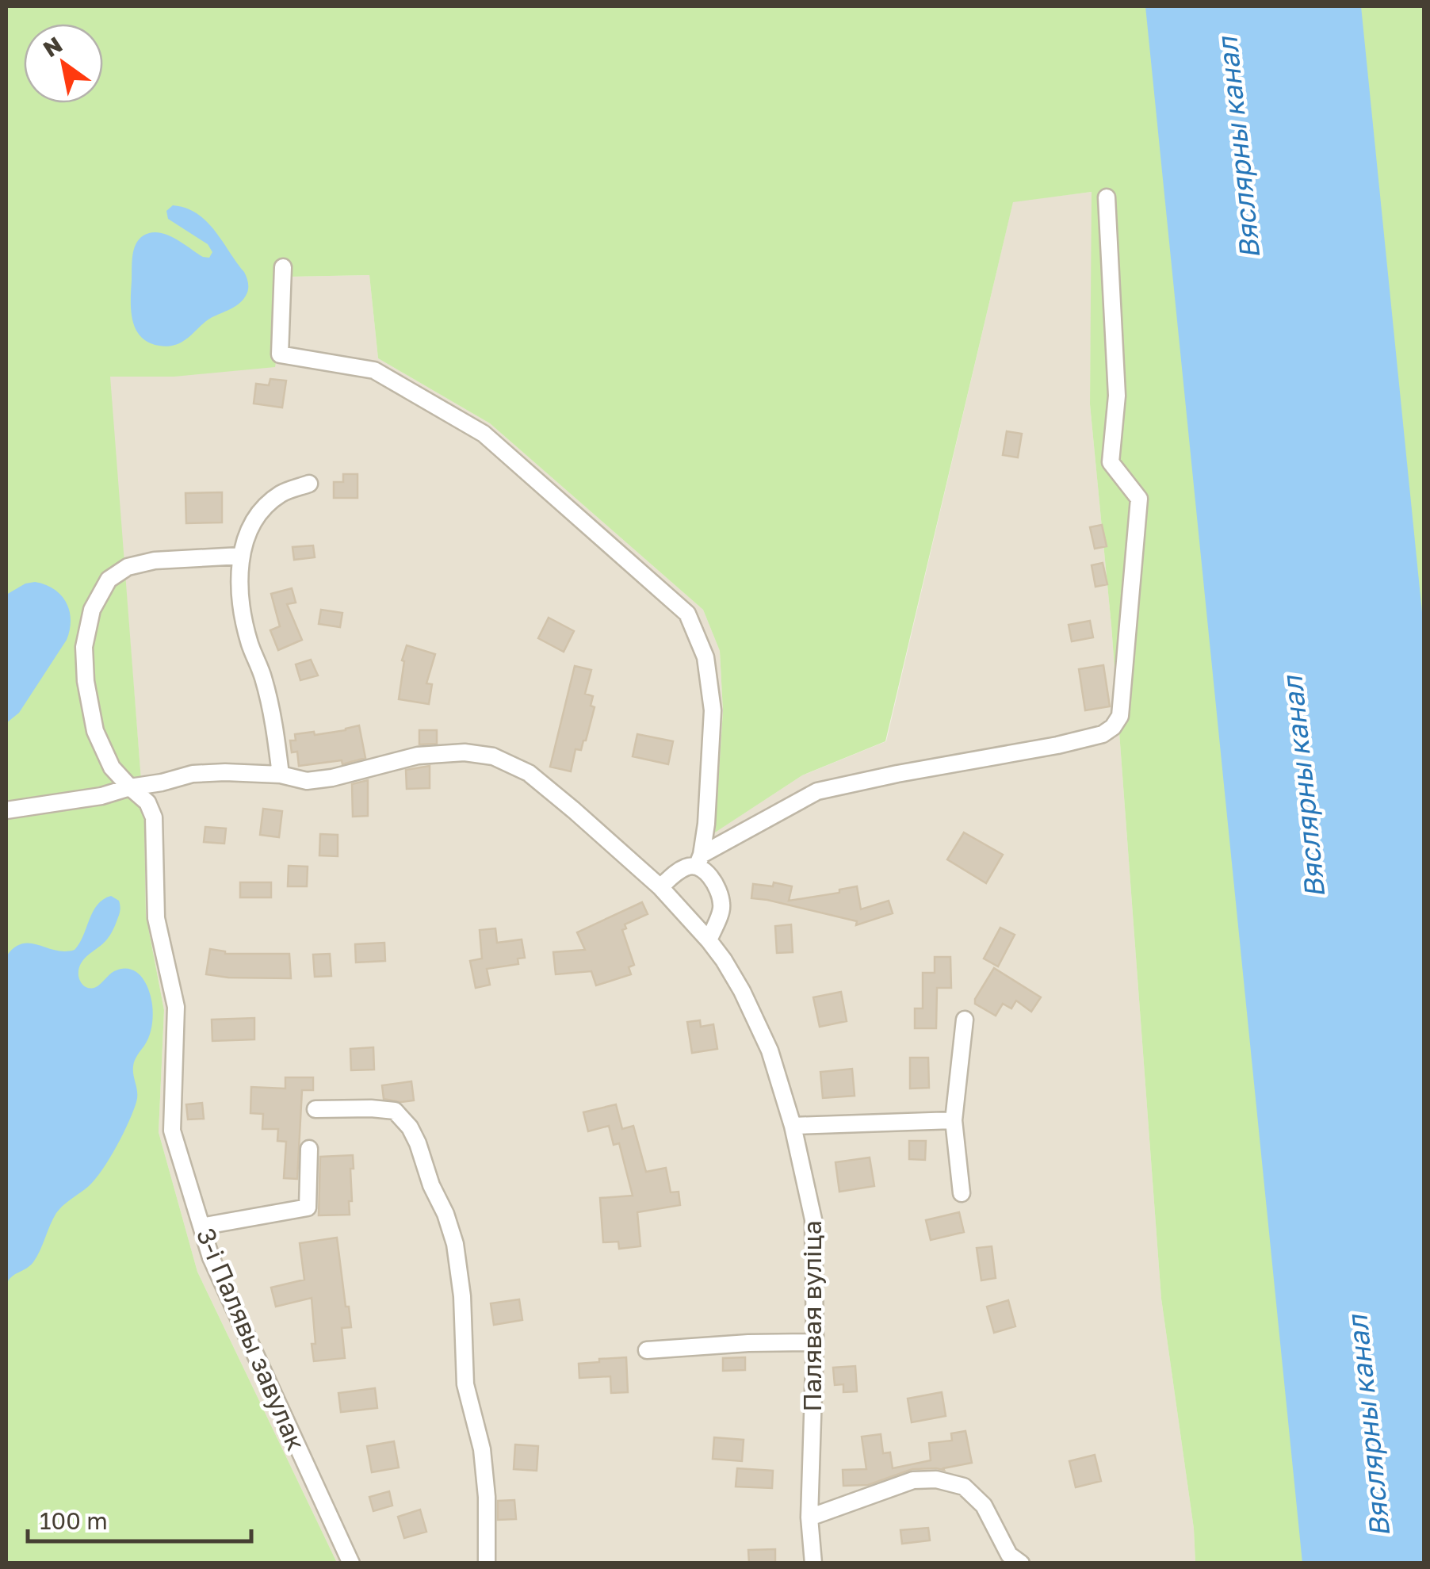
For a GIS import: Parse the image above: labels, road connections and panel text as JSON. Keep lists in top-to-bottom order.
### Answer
{
  "streets": {
    "street": ["Палявая вуліца", "3-і Палявы завулак"]
  },
  "water": ["Вяслярны канал"],
  "scale_bar": "100 m",
  "north": "top left"
}
